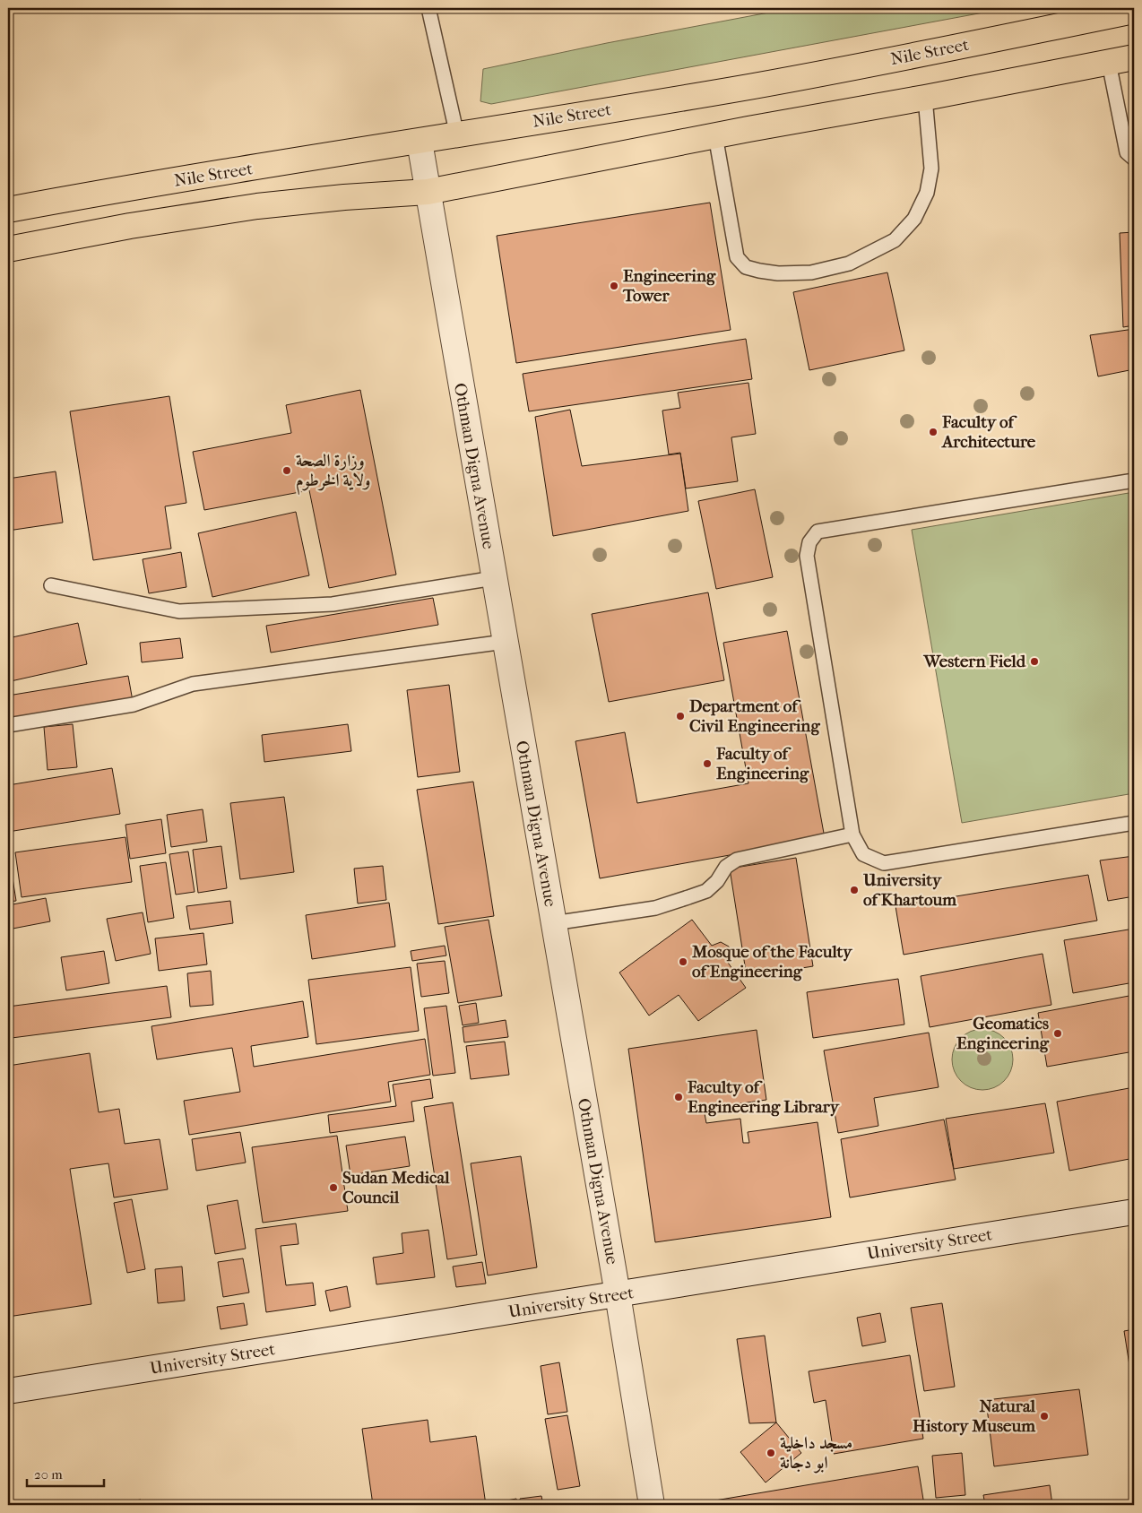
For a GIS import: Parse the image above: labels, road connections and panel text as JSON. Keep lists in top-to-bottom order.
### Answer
{
  "streets": {
    "main road": ["Nile Street"],
    "street": ["Othman Digna Avenue", "University Street"]
  },
  "crossings": [
    ["Nile Street", "Othman Digna Avenue"],
    ["Othman Digna Avenue", "University Street"]
  ],
  "places": [
    "Engineering Tower",
    "Faculty of Architecture",
    "وزارة الصحة ولاية الخرطوم",
    "Western Field",
    "Department of Civil Engineering",
    "Faculty of Engineering",
    "University of Khartoum",
    "Mosque of the Faculty of Engineering",
    "Geomatics Engineering",
    "Faculty of Engineering Library",
    "Sudan Medical Council",
    "Natural History Museum",
    "مسجد داخلية ابو دجانة"
  ],
  "scale_bar": "20 m"
}
